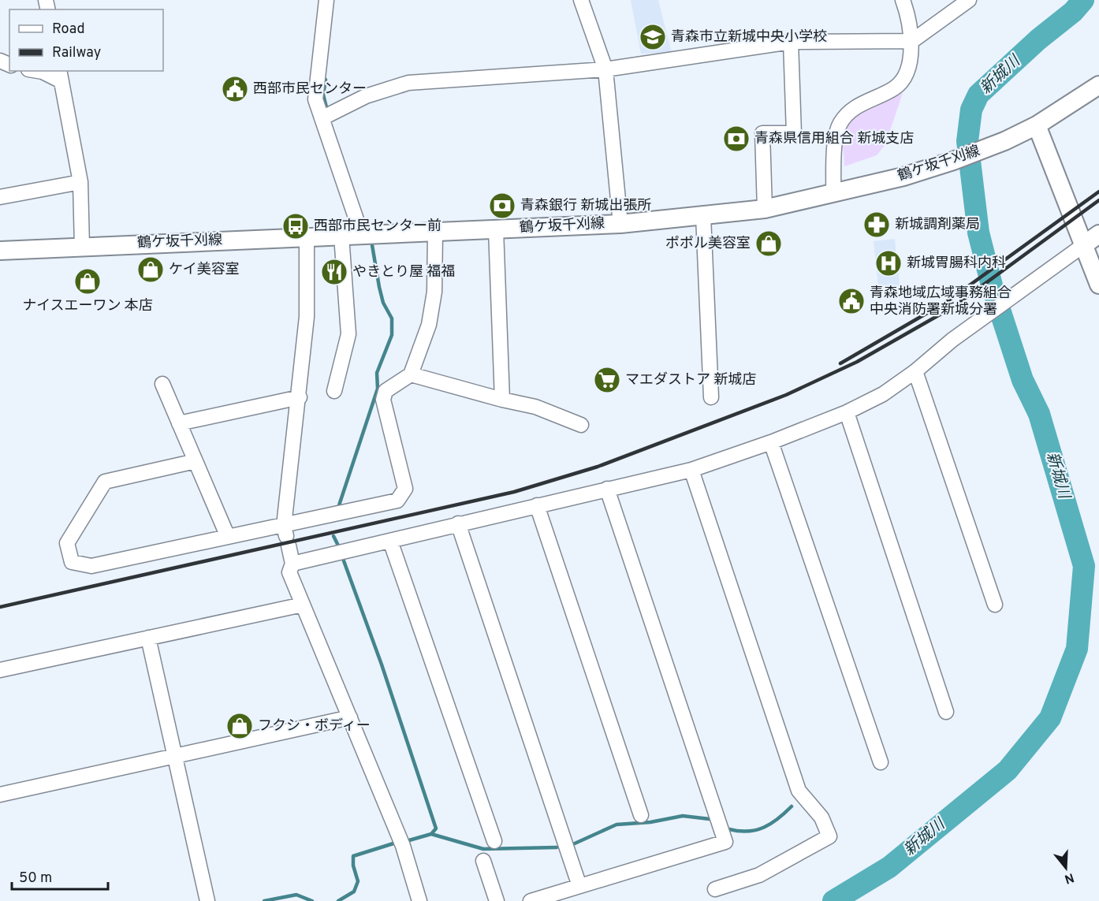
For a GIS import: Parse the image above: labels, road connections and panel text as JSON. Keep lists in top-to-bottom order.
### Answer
{
  "streets": {
    "main road": ["鶴ケ坂千刈線"]
  },
  "water": ["新城川"],
  "places": {
    "school or university": ["青森市立新城中央小学校"],
    "public building": ["西部市民センター", "青森地域広域事務組合 中央消防署新城分署"],
    "bank": ["青森県信用組合 新城支店", "青森銀行 新城出張所"],
    "pharmacy": ["新城調剤薬局"],
    "bus stop": ["西部市民センター前"],
    "shop": [
      "ポポル美容室",
      "ケイ美容室",
      "ナイスエーワン 本店",
      "フクシ・ボディー"
    ],
    "hospital": ["新城胃腸科内科"],
    "restaurant": ["やきとり屋 福福"],
    "supermarket": ["マエダストア 新城店"]
  },
  "legend": ["Road", "Railway"],
  "scale_bar": "50 m",
  "north": "bottom"
}
